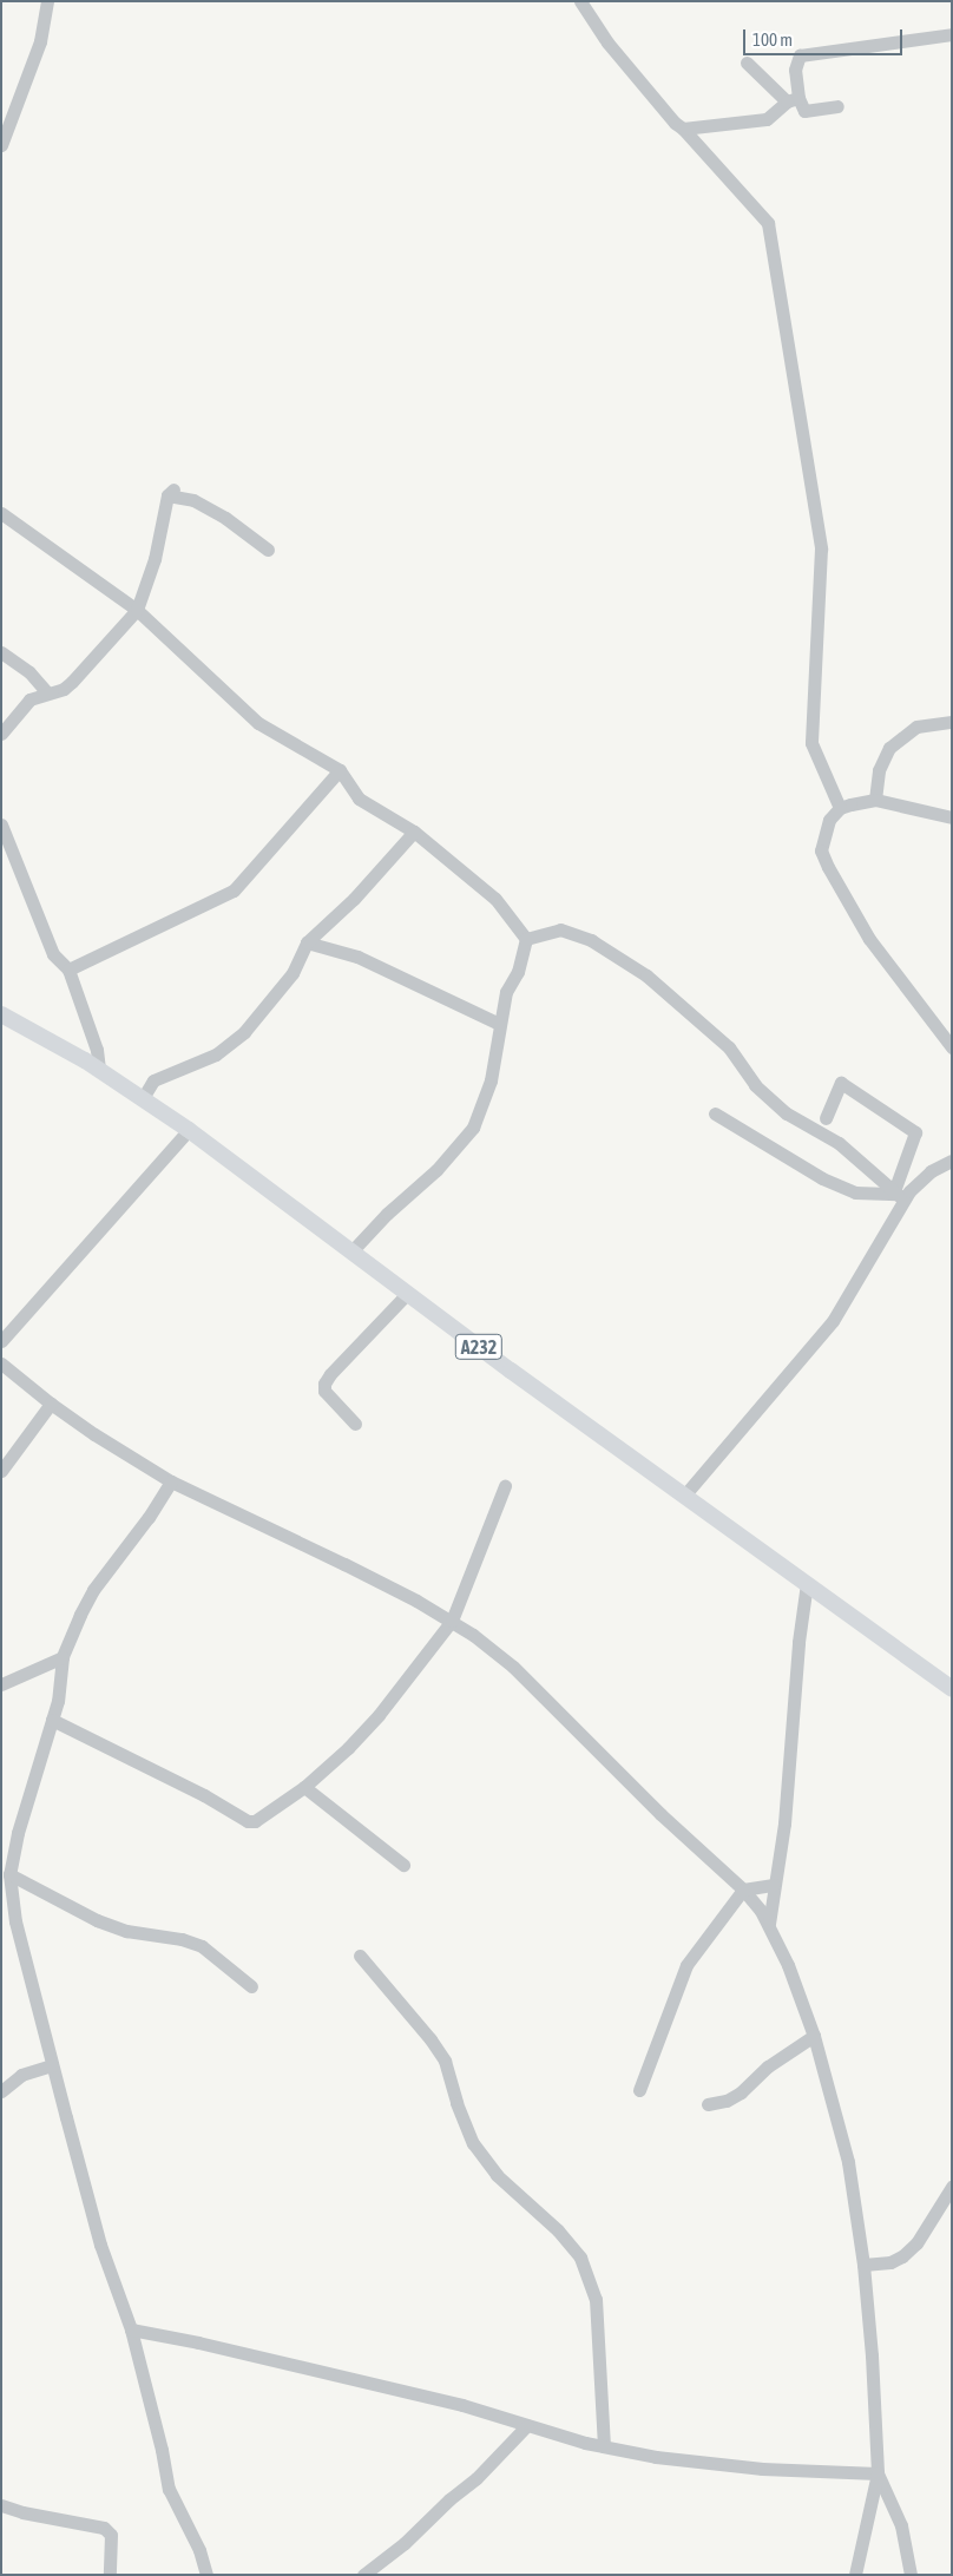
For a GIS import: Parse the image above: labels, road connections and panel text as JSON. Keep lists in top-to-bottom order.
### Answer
{
  "streets": {
    "main road": ["A232"]
  },
  "scale_bar": "100 m"
}
